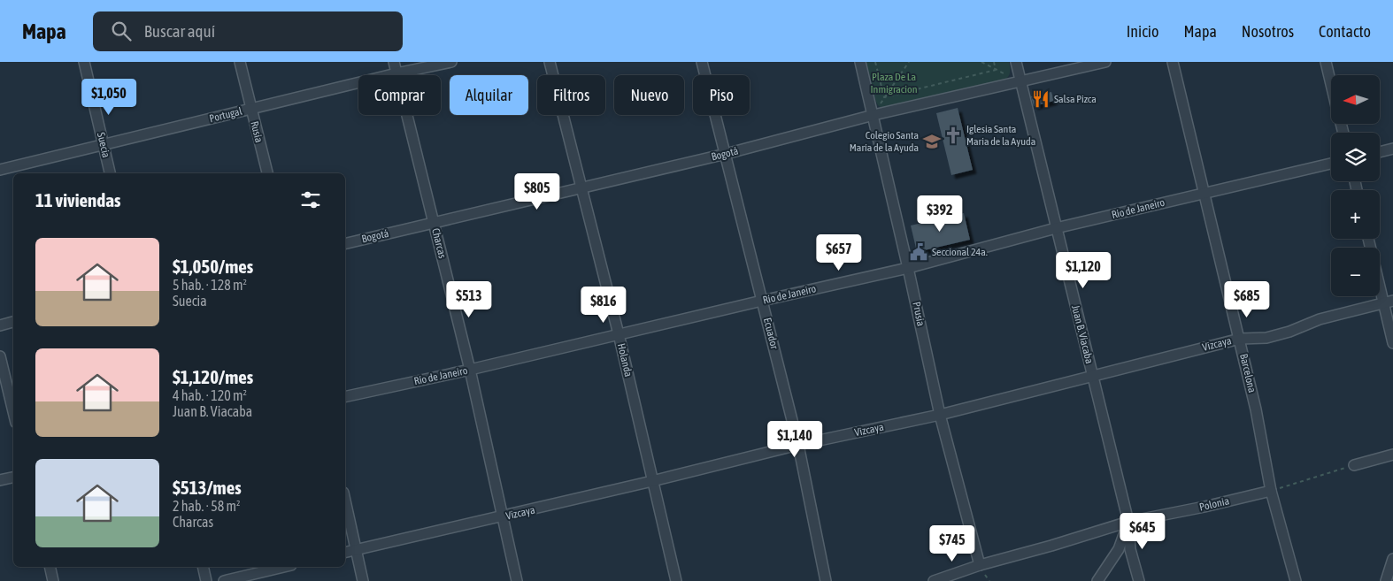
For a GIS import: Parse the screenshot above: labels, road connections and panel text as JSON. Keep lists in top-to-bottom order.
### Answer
{
  "streets": {
    "street": [
      "Portugal",
      "Rusia",
      "Suecia",
      "Bogotá",
      "Río de Janeiro",
      "Charcas",
      "Prusia",
      "Ecuador",
      "Juan B. Viacaba",
      "Vizcaya",
      "Holanda",
      "Barcelona",
      "Polonia"
    ]
  },
  "crossings": [
    ["Portugal", "Rusia"],
    ["Portugal", "Suecia"],
    ["Portugal", "Charcas"],
    ["Bogotá", "Charcas"],
    ["Bogotá", "Prusia"],
    ["Bogotá", "Ecuador"],
    ["Bogotá", "Juan B. Viacaba"],
    ["Bogotá", "Holanda"],
    ["Río de Janeiro", "Charcas"],
    ["Río de Janeiro", "Prusia"],
    ["Río de Janeiro", "Ecuador"],
    ["Río de Janeiro", "Juan B. Viacaba"],
    ["Río de Janeiro", "Holanda"],
    ["Río de Janeiro", "Barcelona"],
    ["Charcas", "Vizcaya"],
    ["Prusia", "Vizcaya"],
    ["Prusia", "Polonia"],
    ["Ecuador", "Vizcaya"],
    ["Juan B. Viacaba", "Vizcaya"],
    ["Juan B. Viacaba", "Polonia"],
    ["Vizcaya", "Holanda"],
    ["Vizcaya", "Barcelona"],
    ["Barcelona", "Polonia"]
  ],
  "parks": ["Plaza De La Inmigracion"],
  "places": {
    "restaurant": ["Salsa Pizca"],
    "church": ["Iglesia Santa Maria de la Ayuda"],
    "school or university": ["Colegio Santa María de la Ayuda"],
    "public building": ["Seccional 24a."]
  },
  "north": "left",
  "page": {
    "header": "Mapa",
    "search": "Buscar aquí",
    "nav": [
      "Inicio",
      "Mapa",
      "Nosotros",
      "Contacto"
    ],
    "map_buttons": ["+", "−"],
    "chip": [
      "Comprar",
      "Alquilar",
      "Filtros",
      "Nuevo",
      "Piso"
    ],
    "price": [
      "$1,050",
      "$805",
      "$392",
      "$657",
      "$1,120",
      "$513",
      "$685",
      "$816",
      "$1,140",
      "$645",
      "$745"
    ],
    "heading": "11 viviendas",
    "list": [
      {
        "name": "$1,050/mes",
        "note": "5 hab. · 128 m² · Suecia"
      },
      {
        "name": "$1,120/mes",
        "note": "4 hab. · 120 m² · Juan B. Viacaba"
      },
      {
        "name": "$513/mes",
        "note": "2 hab. · 58 m² · Charcas"
      }
    ]
  }
}
